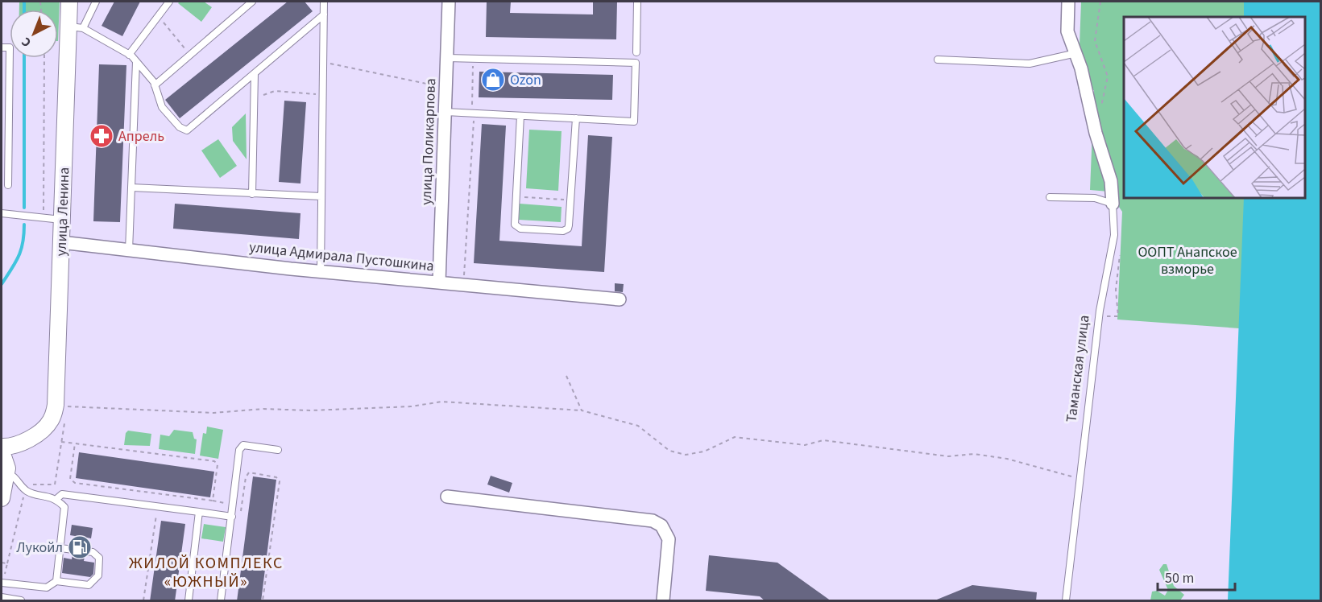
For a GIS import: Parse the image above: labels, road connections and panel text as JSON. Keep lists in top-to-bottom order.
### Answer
{
  "streets": {
    "street": ["улица Поликарпова", "улица Ленина", "улица Адмирала Пустошкина"],
    "lane": ["Таманская улица"]
  },
  "crossings": [
    ["улица Поликарпова", "улица Адмирала Пустошкина"],
    ["улица Ленина", "улица Адмирала Пустошкина"]
  ],
  "districts": ["ЖИЛОЙ КОМПЛЕКС «ЮЖНЫЙ»"],
  "parks": ["ООПТ Анапское взморье"],
  "places": {
    "shop": ["Ozon"],
    "pharmacy": ["Апрель"],
    "fuel station": ["Лукойл"]
  },
  "scale_bar": "50 m",
  "north": "bottom left"
}
